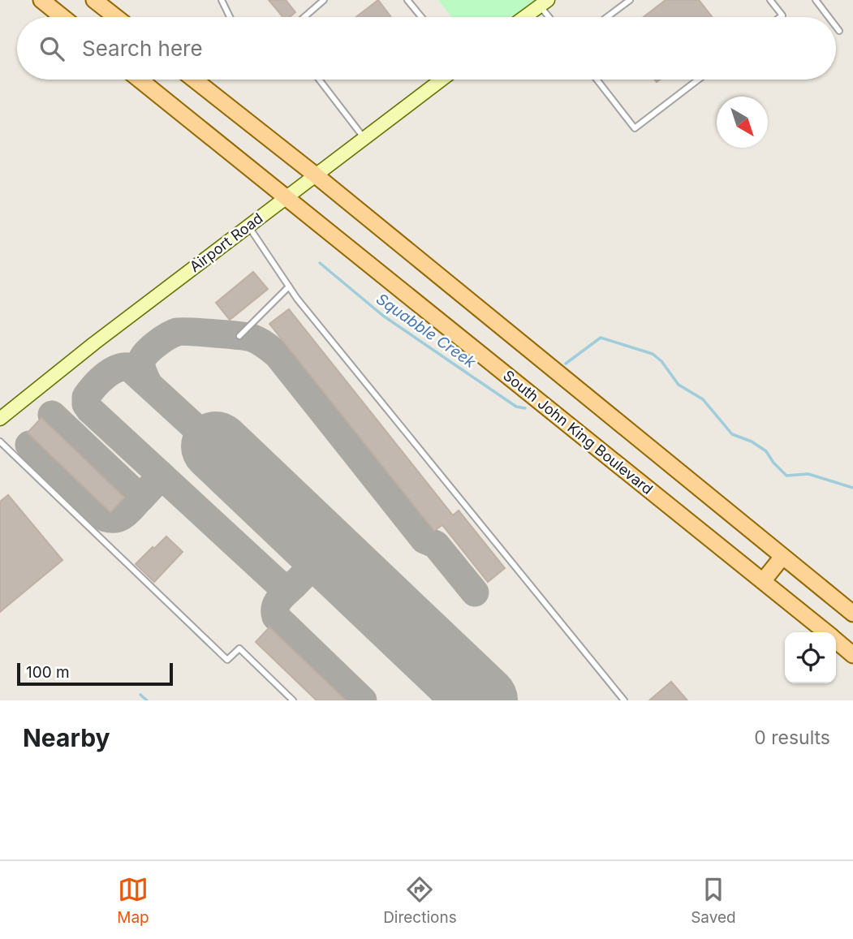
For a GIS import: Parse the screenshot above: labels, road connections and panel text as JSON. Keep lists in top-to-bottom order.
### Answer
{
  "streets": {
    "main road": ["South John King Boulevard"],
    "street": ["Airport Road"]
  },
  "crossings": [
    ["Airport Road", "South John King Boulevard"]
  ],
  "water": ["Squabble Creek"],
  "scale_bar": "100 m",
  "north": "bottom right",
  "page": {
    "search": "Search here",
    "scale": "100 m",
    "heading": ["Nearby", "0 results"],
    "nav": ["Map", "Directions", "Saved"]
  }
}
